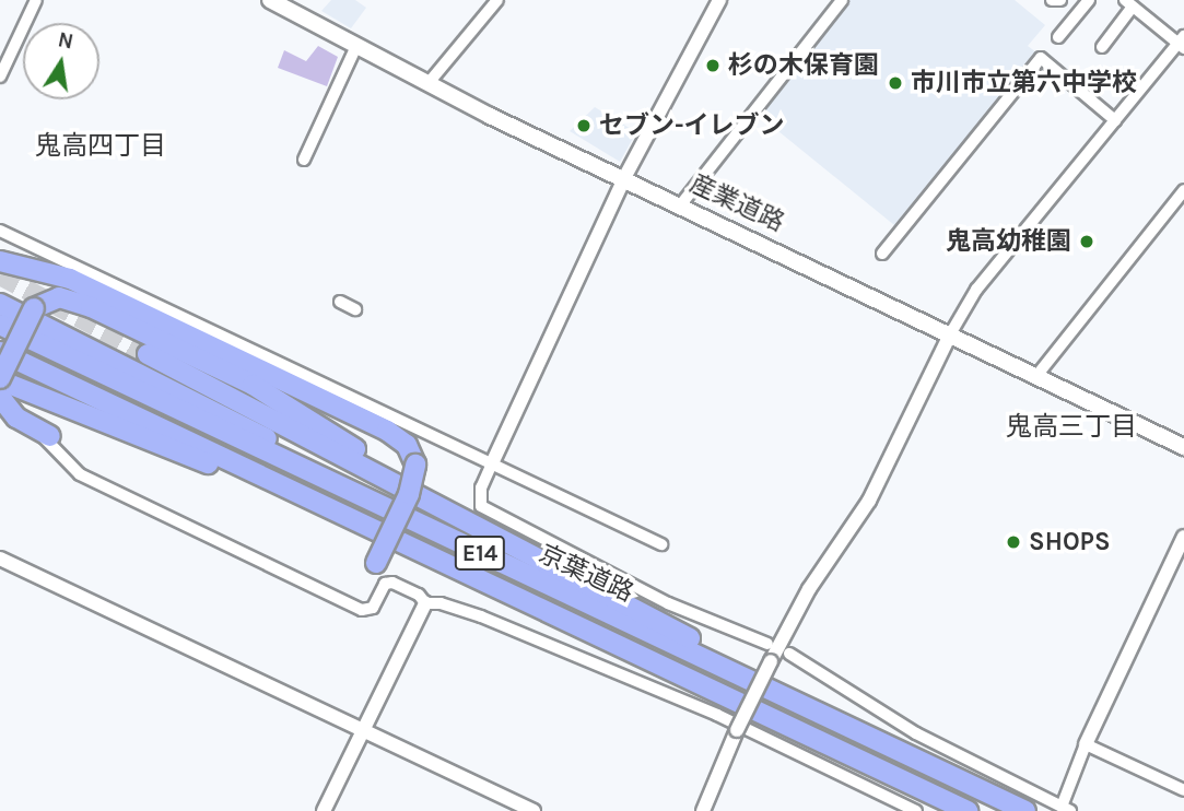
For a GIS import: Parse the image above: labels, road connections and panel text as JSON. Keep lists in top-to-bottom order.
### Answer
{
  "streets": {
    "highway": ["E14", "京葉道路"],
    "main road": ["産業道路"]
  },
  "districts": ["鬼高四丁目", "鬼高三丁目"],
  "places": [
    "杉の木保育園",
    "市川市立第六中学校",
    "セブン-イレブン",
    "鬼高幼稚園",
    "SHOPS"
  ],
  "north": "top"
}
